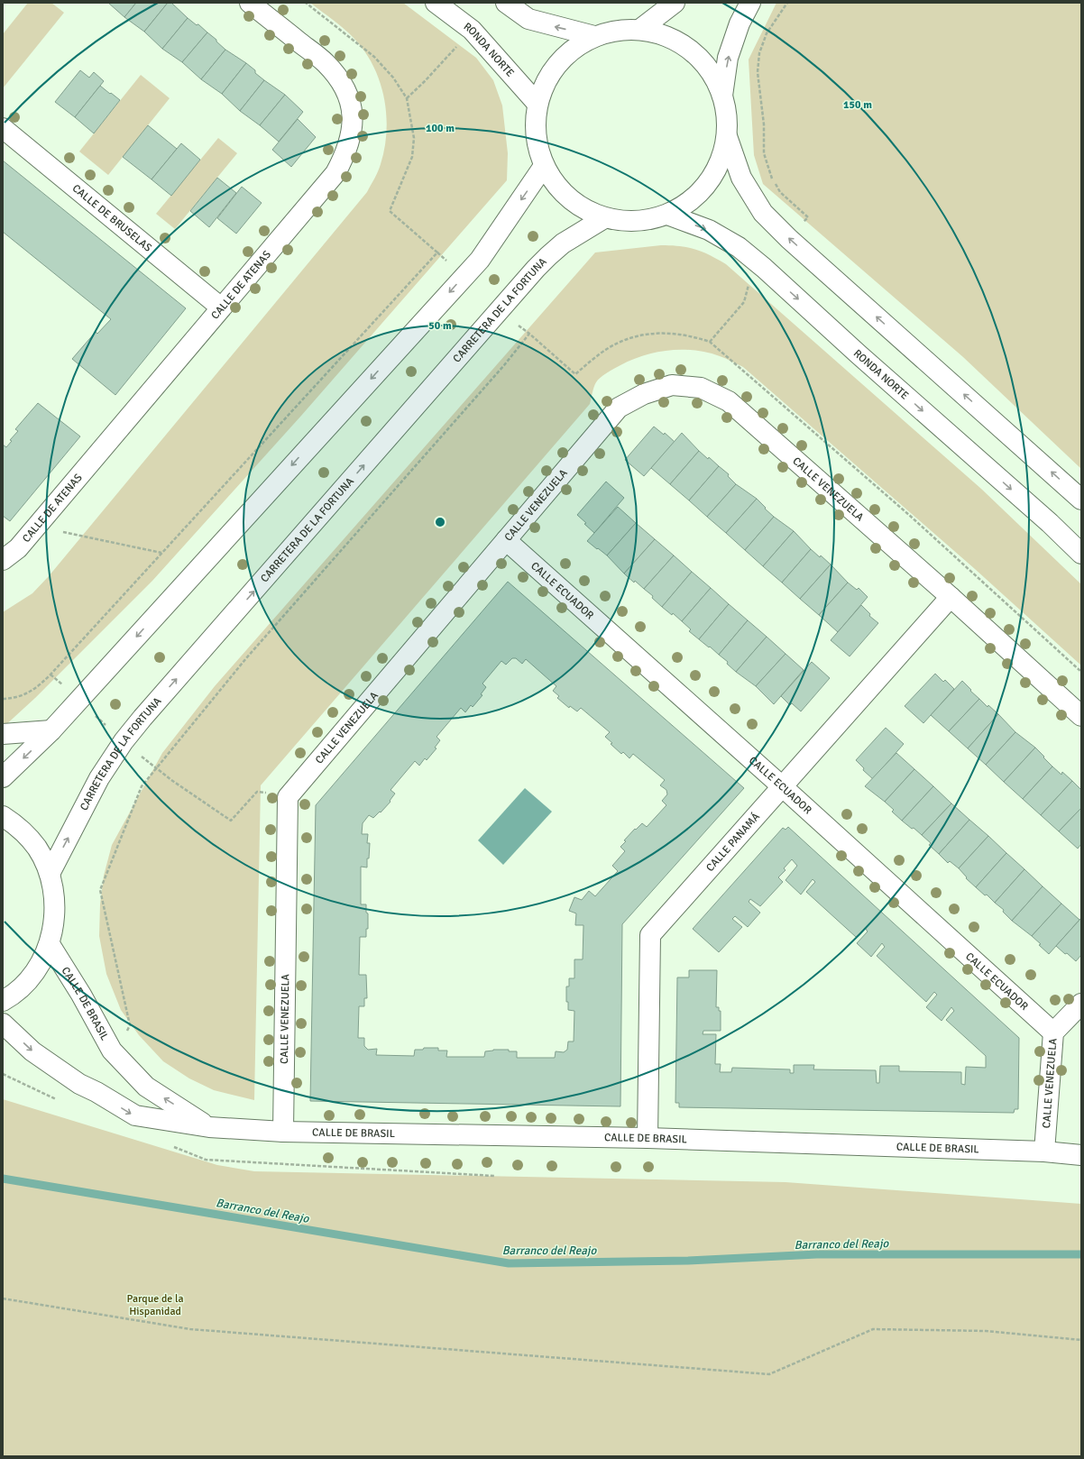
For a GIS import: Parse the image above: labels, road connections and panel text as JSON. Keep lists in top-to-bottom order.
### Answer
{
  "streets": {
    "street": [
      "RONDA NORTE",
      "CALLE DE BRUSELAS",
      "CALLE DE ATENAS",
      "CARRETERA DE LA FORTUNA",
      "CALLE VENEZUELA",
      "CALLE ECUADOR",
      "CALLE PANAMÁ",
      "CALLE DE BRASIL"
    ]
  },
  "crossings": [
    ["CALLE DE BRUSELAS", "CALLE DE ATENAS"],
    ["CALLE VENEZUELA", "CALLE ECUADOR"],
    ["CALLE VENEZUELA", "CALLE PANAMÁ"],
    ["CALLE VENEZUELA", "CALLE DE BRASIL"],
    ["CALLE ECUADOR", "CALLE PANAMÁ"],
    ["CALLE PANAMÁ", "CALLE DE BRASIL"]
  ],
  "water": ["Barranco del Reajo"],
  "parks": ["Parque de la Hispanidad"],
  "rings": ["150 m", "100 m", "50 m"]
}
